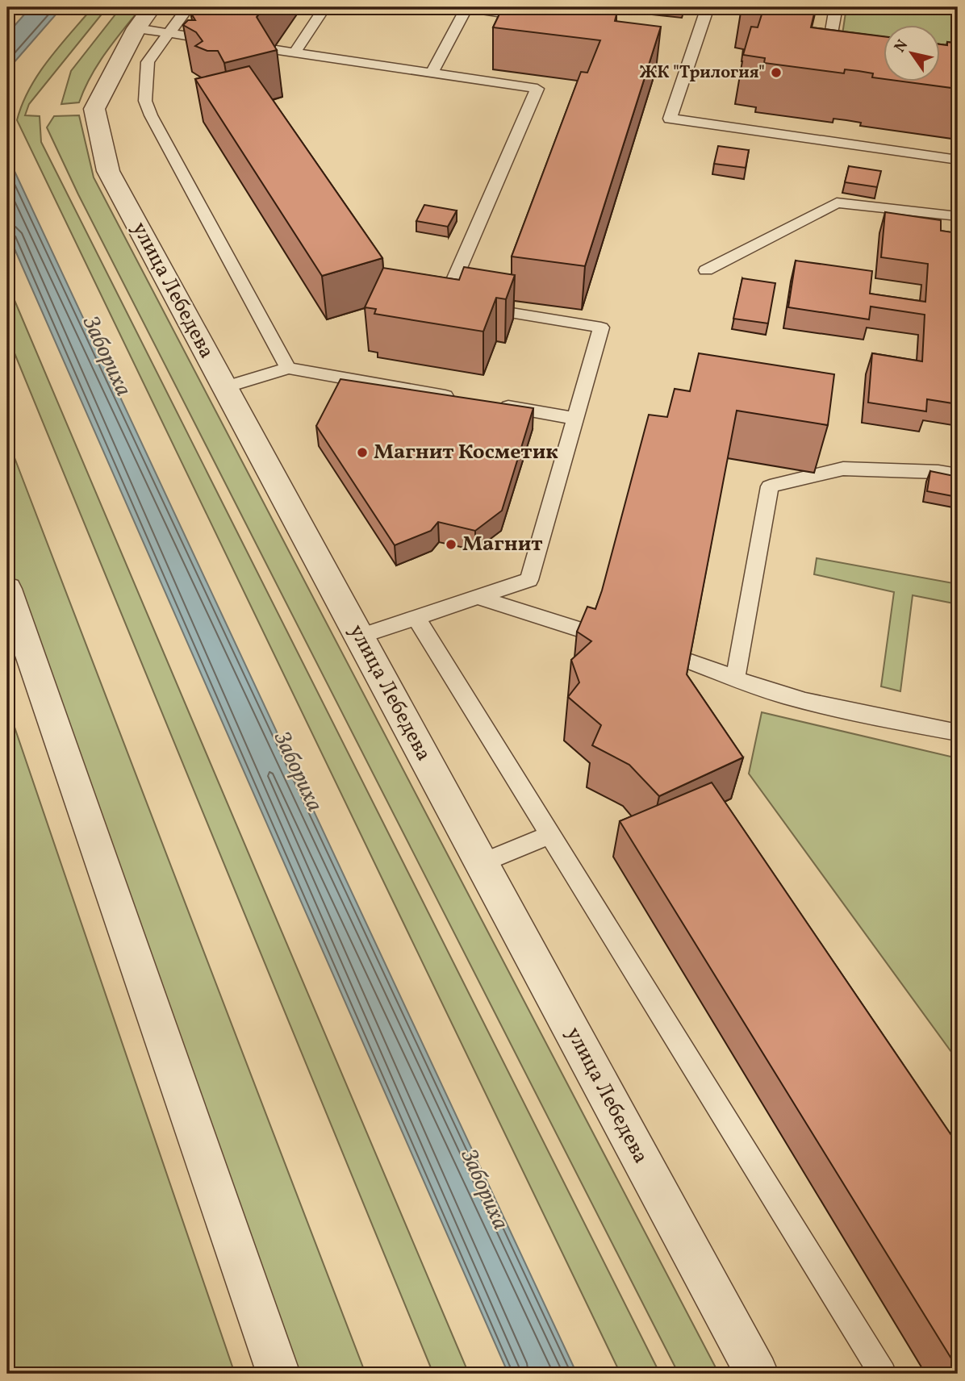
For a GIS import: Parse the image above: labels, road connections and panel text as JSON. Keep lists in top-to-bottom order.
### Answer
{
  "streets": {
    "street": ["улица Лебедева"]
  },
  "water": ["Забориха"],
  "places": ["ЖК \"Трилогия\"", "Магнит Косметик", "Магнит"],
  "north": "top left"
}
